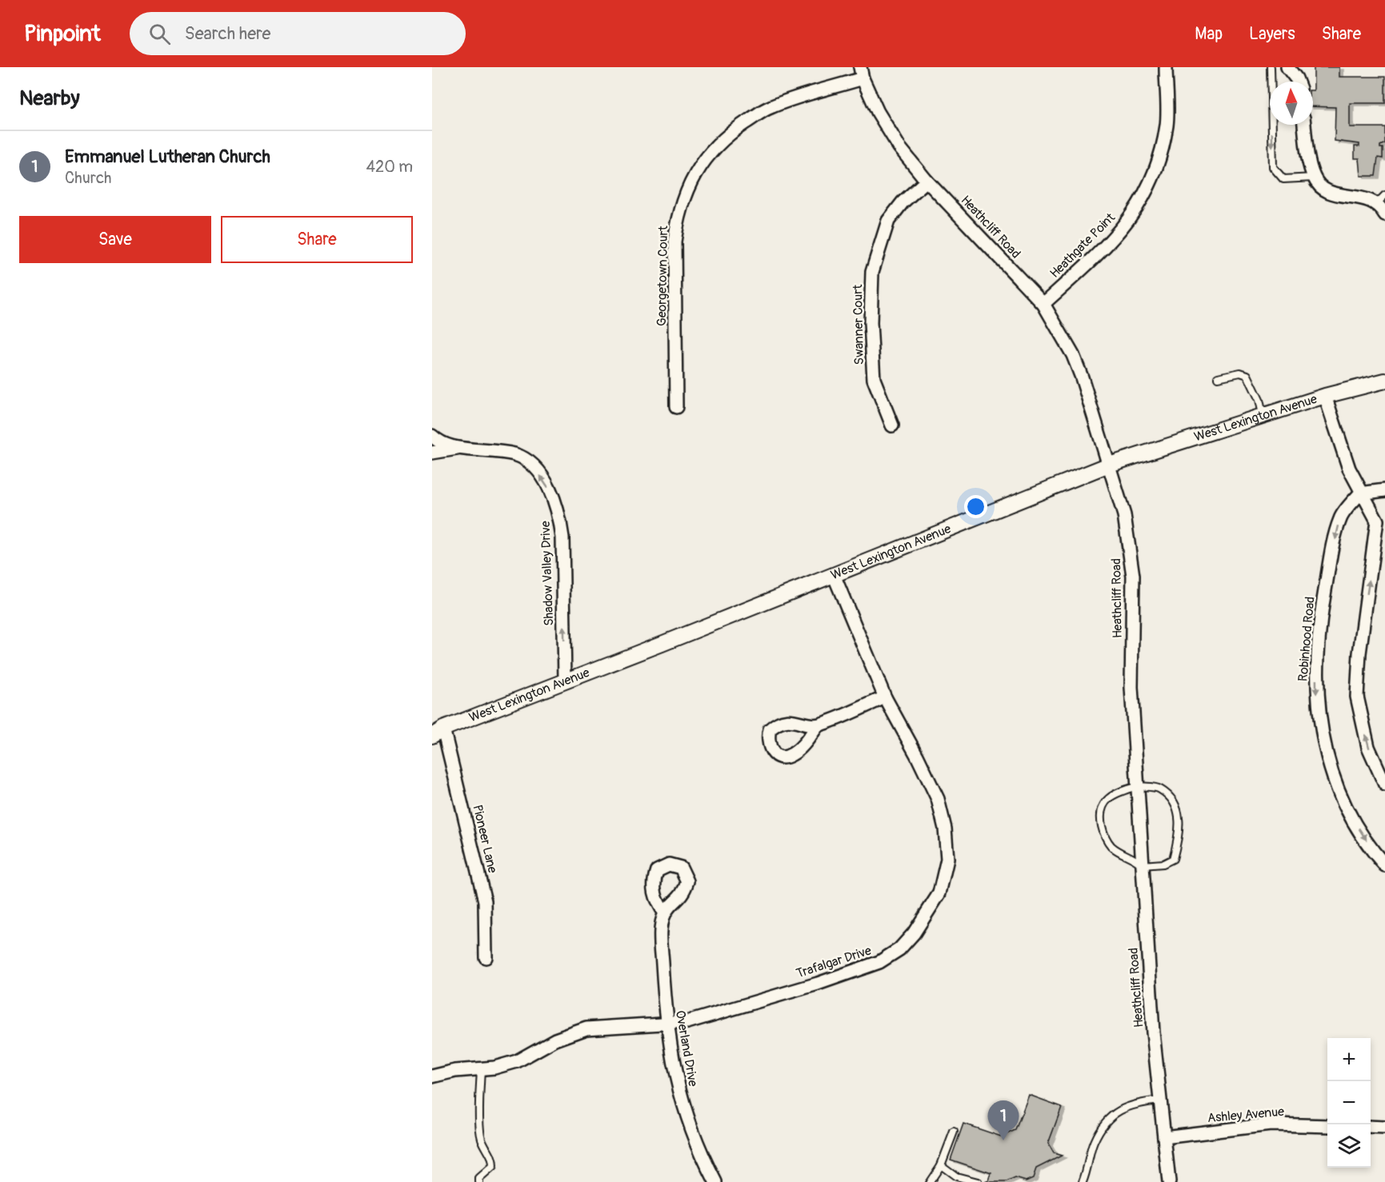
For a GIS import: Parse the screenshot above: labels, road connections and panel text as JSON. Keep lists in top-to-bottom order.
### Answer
{
  "streets": {
    "street": [
      "Heathcliff Road",
      "Heathgate Point",
      "Georgetown Court",
      "Swanner Court",
      "West Lexington Avenue",
      "Shadow Valley Drive",
      "Robinhood Road",
      "Pioneer Lane",
      "Trafalgar Drive",
      "Overland Drive",
      "Ashley Avenue"
    ]
  },
  "crossings": [
    ["Heathcliff Road", "Heathgate Point"],
    ["Heathcliff Road", "Georgetown Court"],
    ["Heathcliff Road", "Swanner Court"],
    ["Heathcliff Road", "West Lexington Avenue"],
    ["Heathcliff Road", "Ashley Avenue"],
    ["West Lexington Avenue", "Shadow Valley Drive"],
    ["West Lexington Avenue", "Pioneer Lane"],
    ["West Lexington Avenue", "Trafalgar Drive"],
    ["Trafalgar Drive", "Overland Drive"]
  ],
  "one_way": ["Shadow Valley Drive"],
  "north": "top",
  "page": {
    "header": "Pinpoint",
    "search": "Search here",
    "nav": ["Map", "Layers", "Share"],
    "heading": "Nearby",
    "list": [
      {
        "mark": "1",
        "name": "Emmanuel Lutheran Church",
        "note": "Church",
        "value": "420 m"
      }
    ],
    "buttons": ["Save", "Share"],
    "map_buttons": ["+", "−"],
    "pins": "1"
  }
}
